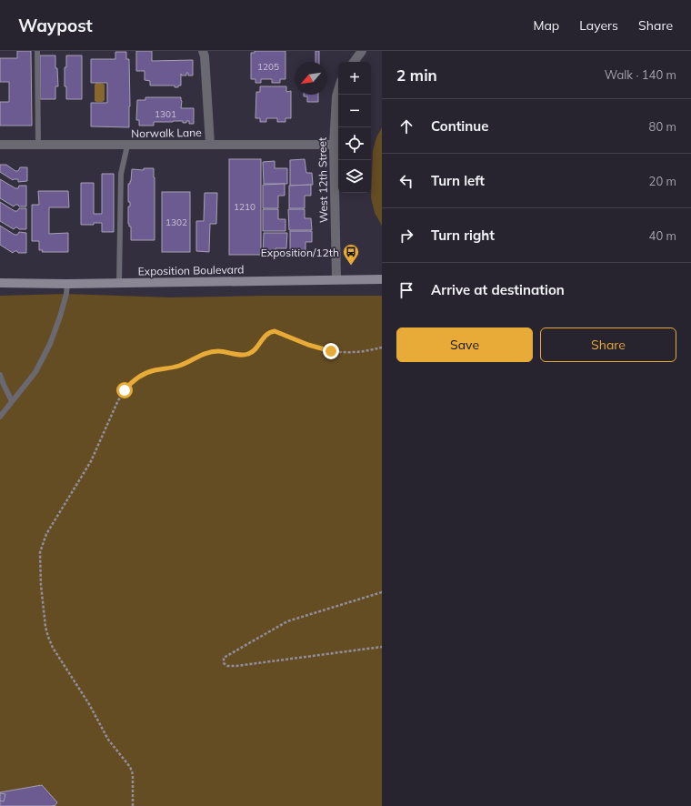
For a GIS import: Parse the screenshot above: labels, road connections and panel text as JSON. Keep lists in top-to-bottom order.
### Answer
{
  "streets": {
    "street": ["Norwalk Lane", "West 12th Street", "Exposition Boulevard"]
  },
  "crossings": [
    ["Norwalk Lane", "West 12th Street"],
    ["West 12th Street", "Exposition Boulevard"]
  ],
  "places": {
    "bus stop": ["Exposition/12th"]
  },
  "house_numbers": [
    "1205",
    "1301",
    "1210",
    "1302"
  ],
  "north": "bottom left",
  "page": {
    "header": "Waypost",
    "nav": ["Map", "Layers", "Share"],
    "heading": ["2 min", "Walk · 140 m"],
    "map_buttons": ["+", "−"],
    "list": [
      ["Continue", "80 m"],
      ["Turn left", "20 m"],
      ["Turn right", "40 m"],
      "Arrive at destination"
    ],
    "buttons": ["Save", "Share"]
  }
}
